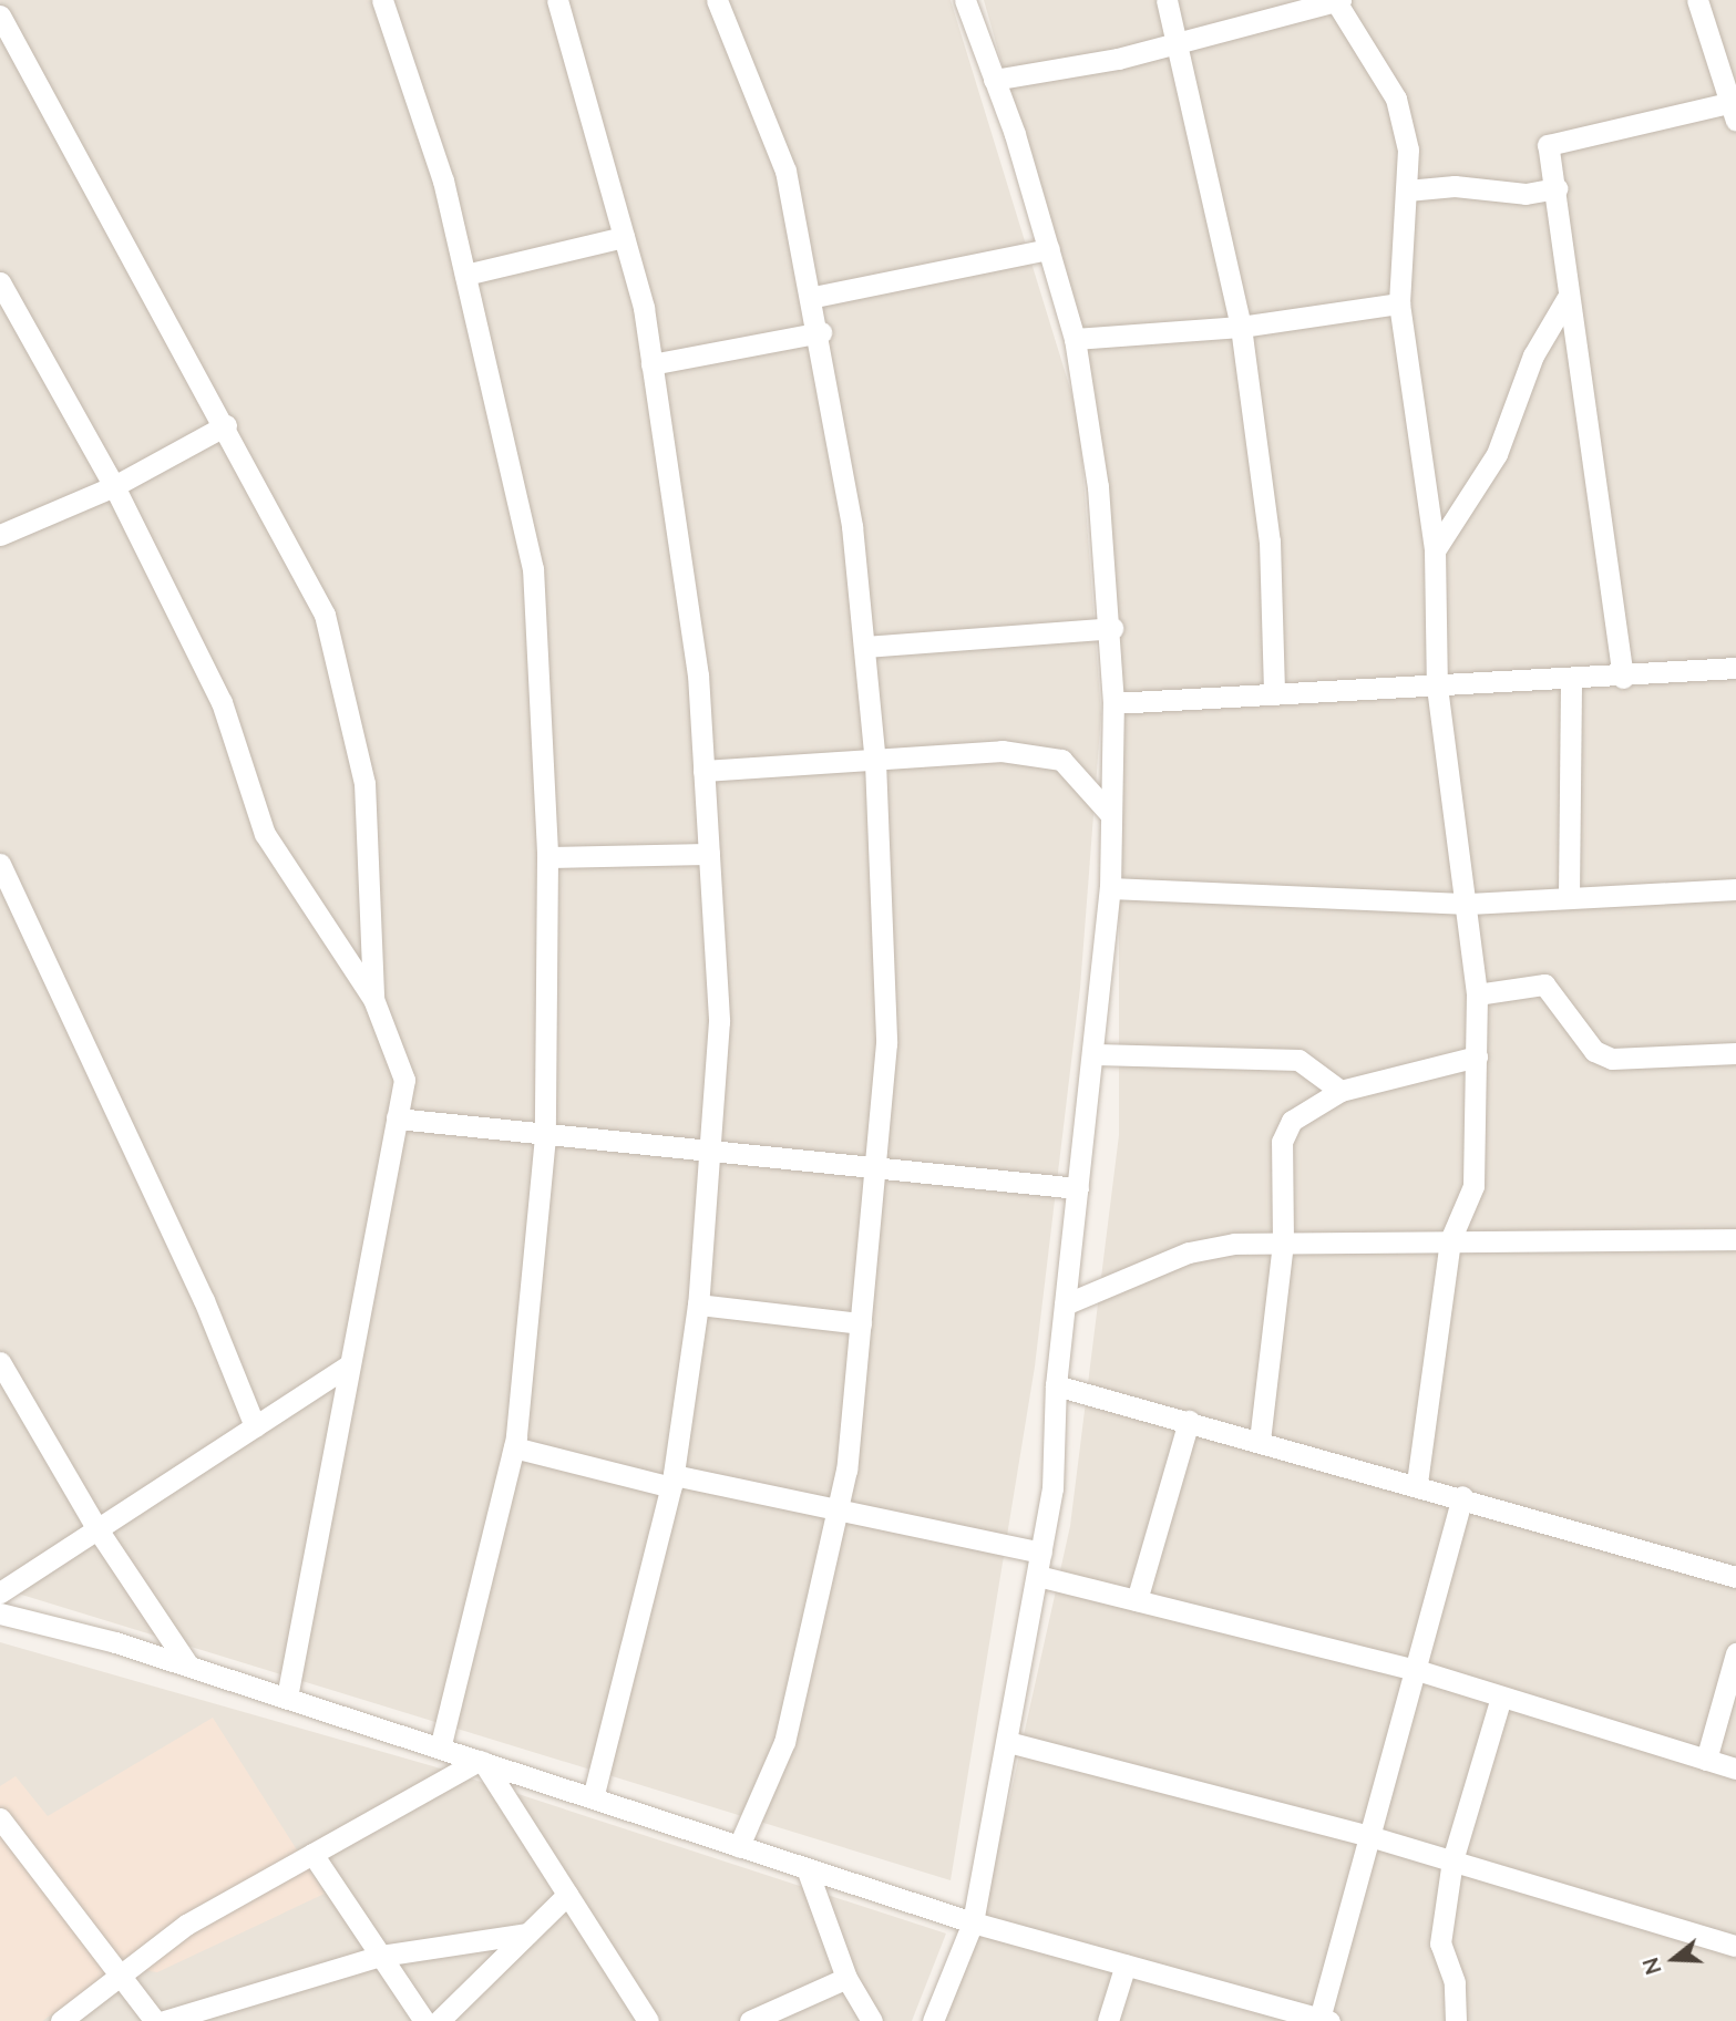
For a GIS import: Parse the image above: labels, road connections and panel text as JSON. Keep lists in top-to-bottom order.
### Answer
{
  "north": "left"
}
